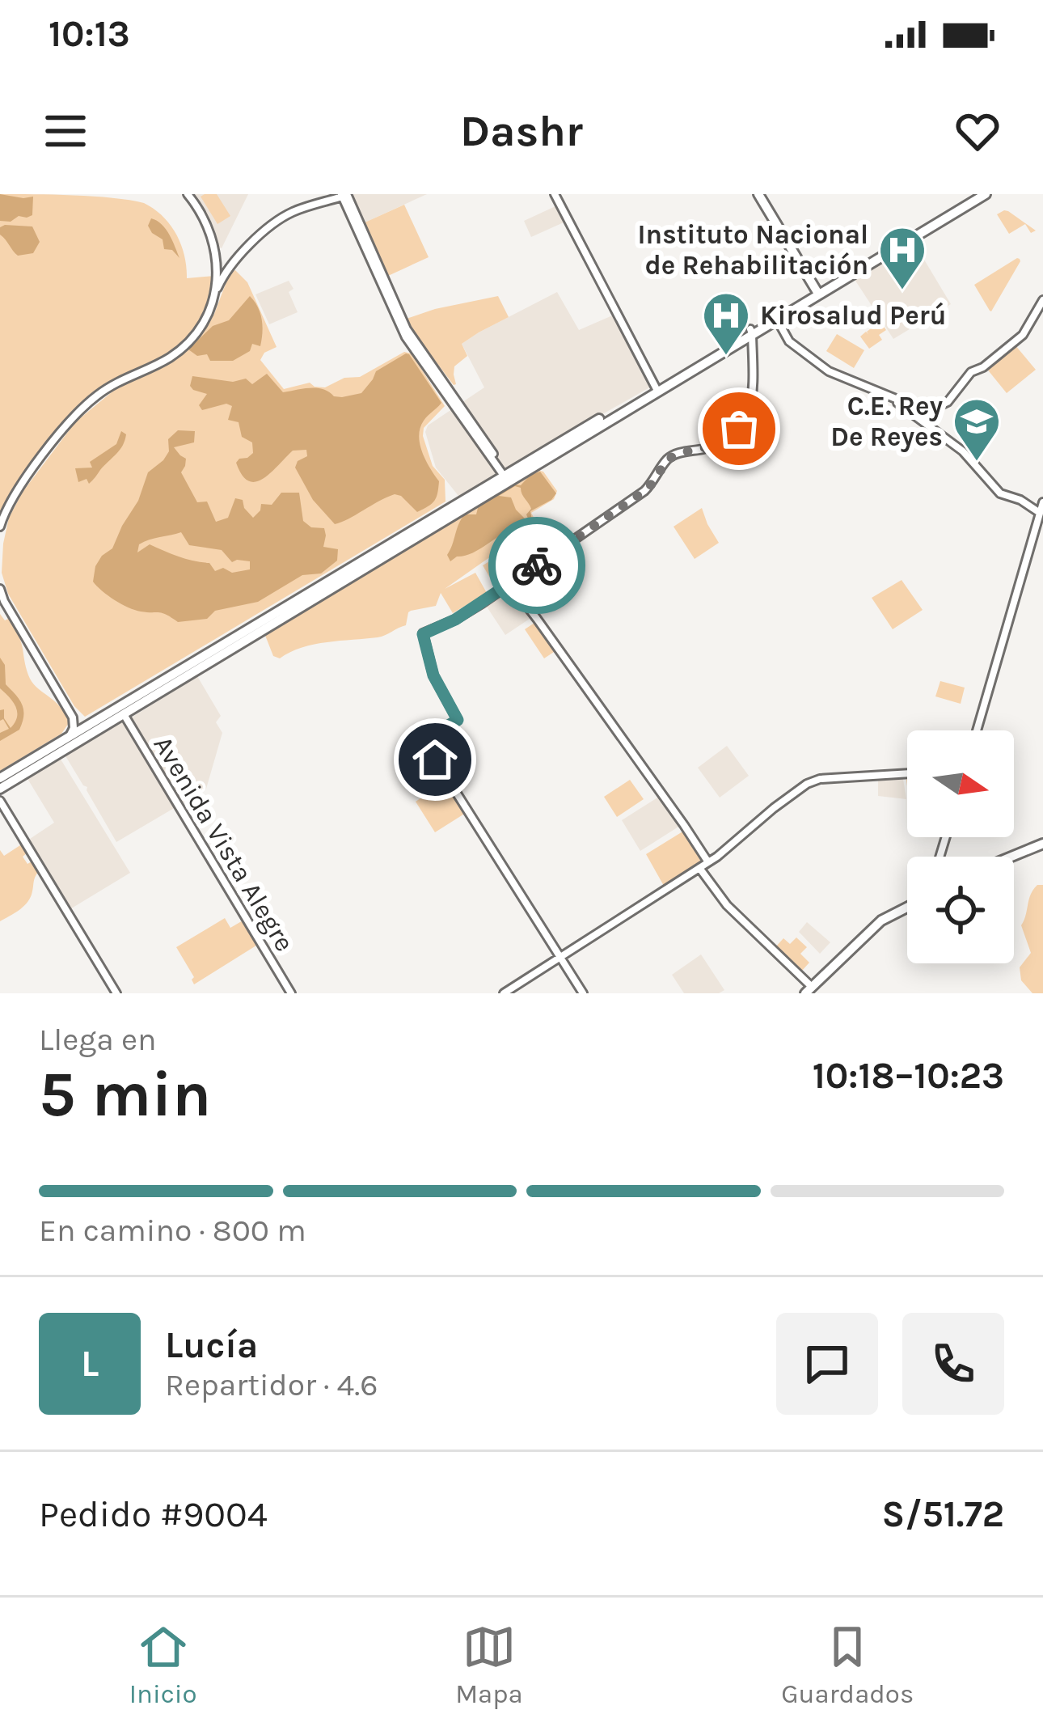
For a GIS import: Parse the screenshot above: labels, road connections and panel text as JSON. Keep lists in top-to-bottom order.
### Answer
{
  "streets": {
    "street": ["Avenida Vista Alegre"]
  },
  "places": {
    "hospital": ["Instituto Nacional de Rehabilitación", "Kirosalud Perú"],
    "school or university": ["C.E. Rey De Reyes"]
  },
  "north": "right",
  "page": {
    "status": "10:13",
    "header": "Dashr",
    "heading": ["5 min", "Llega en", "10:18–10:23"],
    "panel": [
      "Lucía",
      "Repartidor · 4.6",
      "Pedido #9004",
      "S/51.72"
    ],
    "bar": "En camino · 800 m",
    "round": "L",
    "tabs": ["Inicio", "Mapa", "Guardados"]
  }
}
